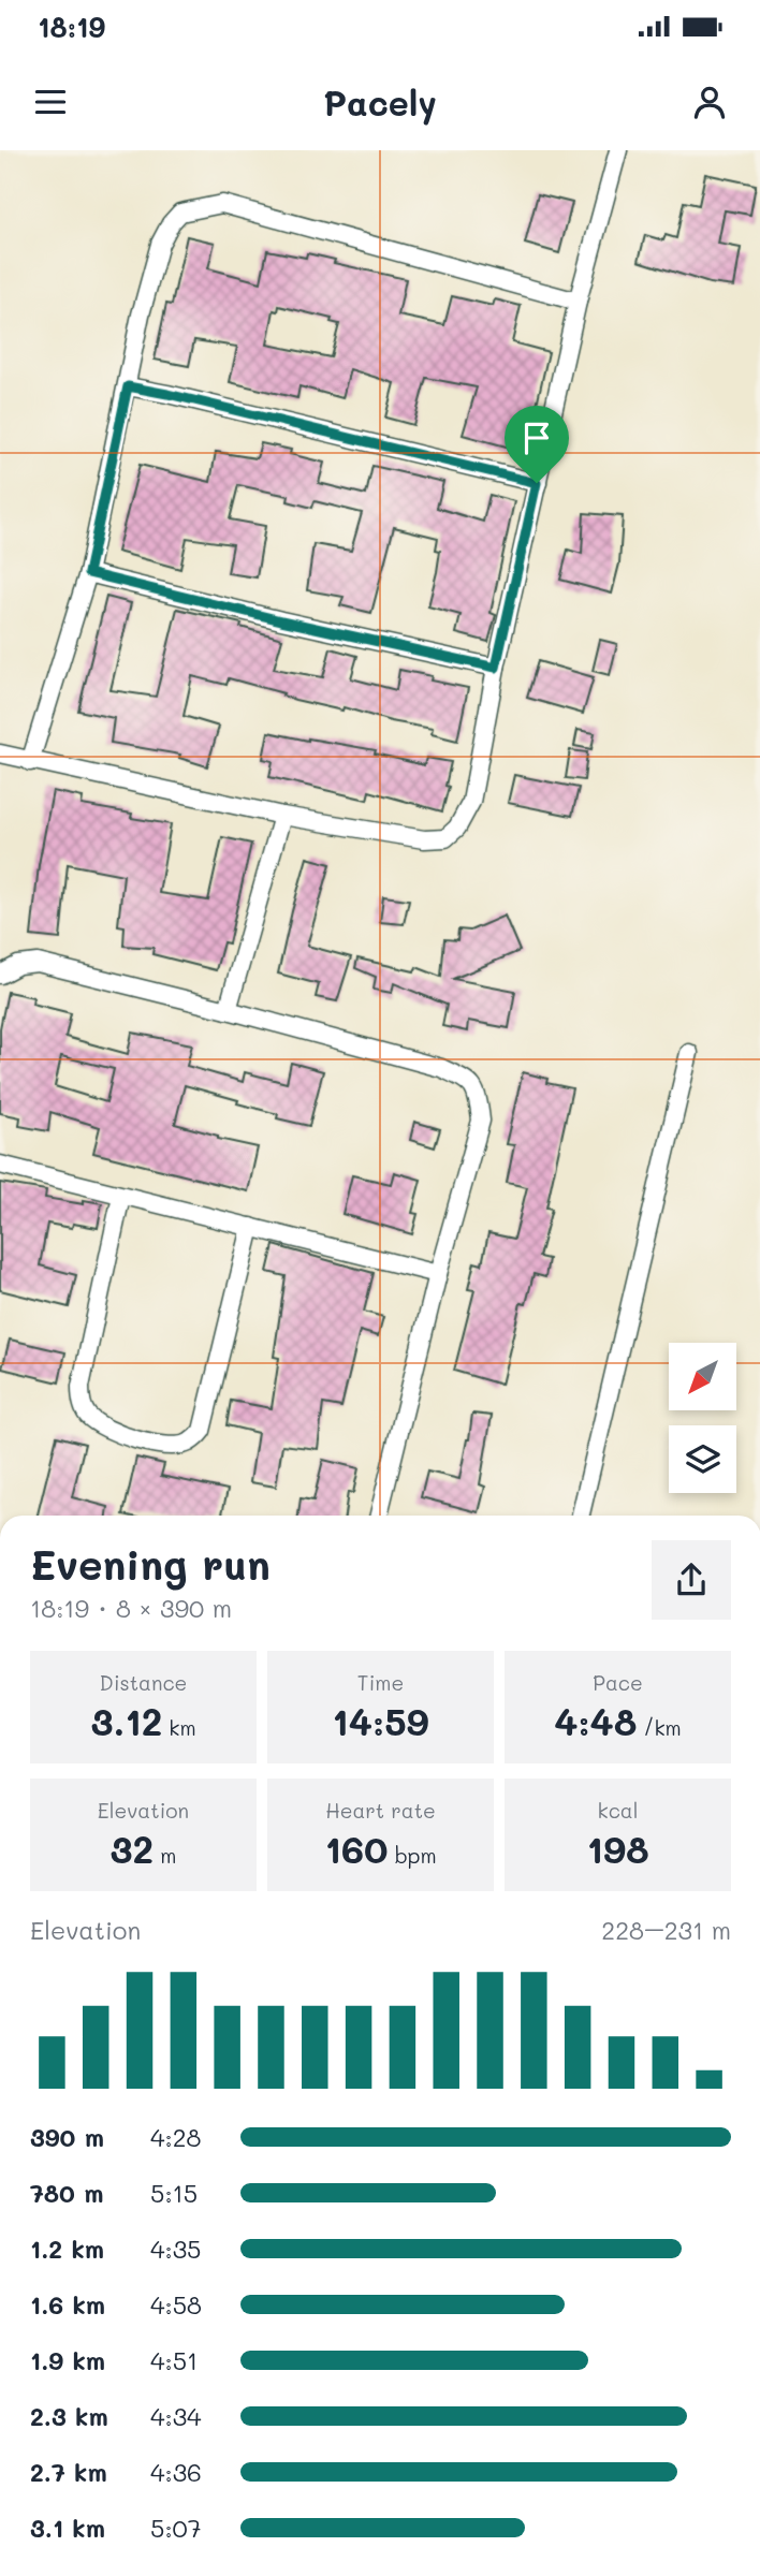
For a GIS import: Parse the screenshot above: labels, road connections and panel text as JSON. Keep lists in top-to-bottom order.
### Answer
{
  "north": "bottom left",
  "page": {
    "status": "18:19",
    "header": "Pacely",
    "heading": ["Evening run", "18:19 · 8 × 390 m"],
    "stats": [
      ["Distance", "3.12 km"],
      ["Time", "14:59"],
      ["Pace", "4:48 /km"],
      ["Elevation", "32 m"],
      ["Heart rate", "160 bpm"],
      ["kcal", "198"]
    ],
    "chart": ["Elevation", "228–231 m"],
    "list": [
      {
        "name": "390 m",
        "note": "4:28"
      },
      {
        "name": "780 m",
        "note": "5:15"
      },
      {
        "name": "1.2 km",
        "note": "4:35"
      },
      {
        "name": "1.6 km",
        "note": "4:58"
      },
      {
        "name": "1.9 km",
        "note": "4:51"
      },
      {
        "name": "2.3 km",
        "note": "4:34"
      },
      {
        "name": "2.7 km",
        "note": "4:36"
      },
      {
        "name": "3.1 km",
        "note": "5:07"
      }
    ]
  }
}
